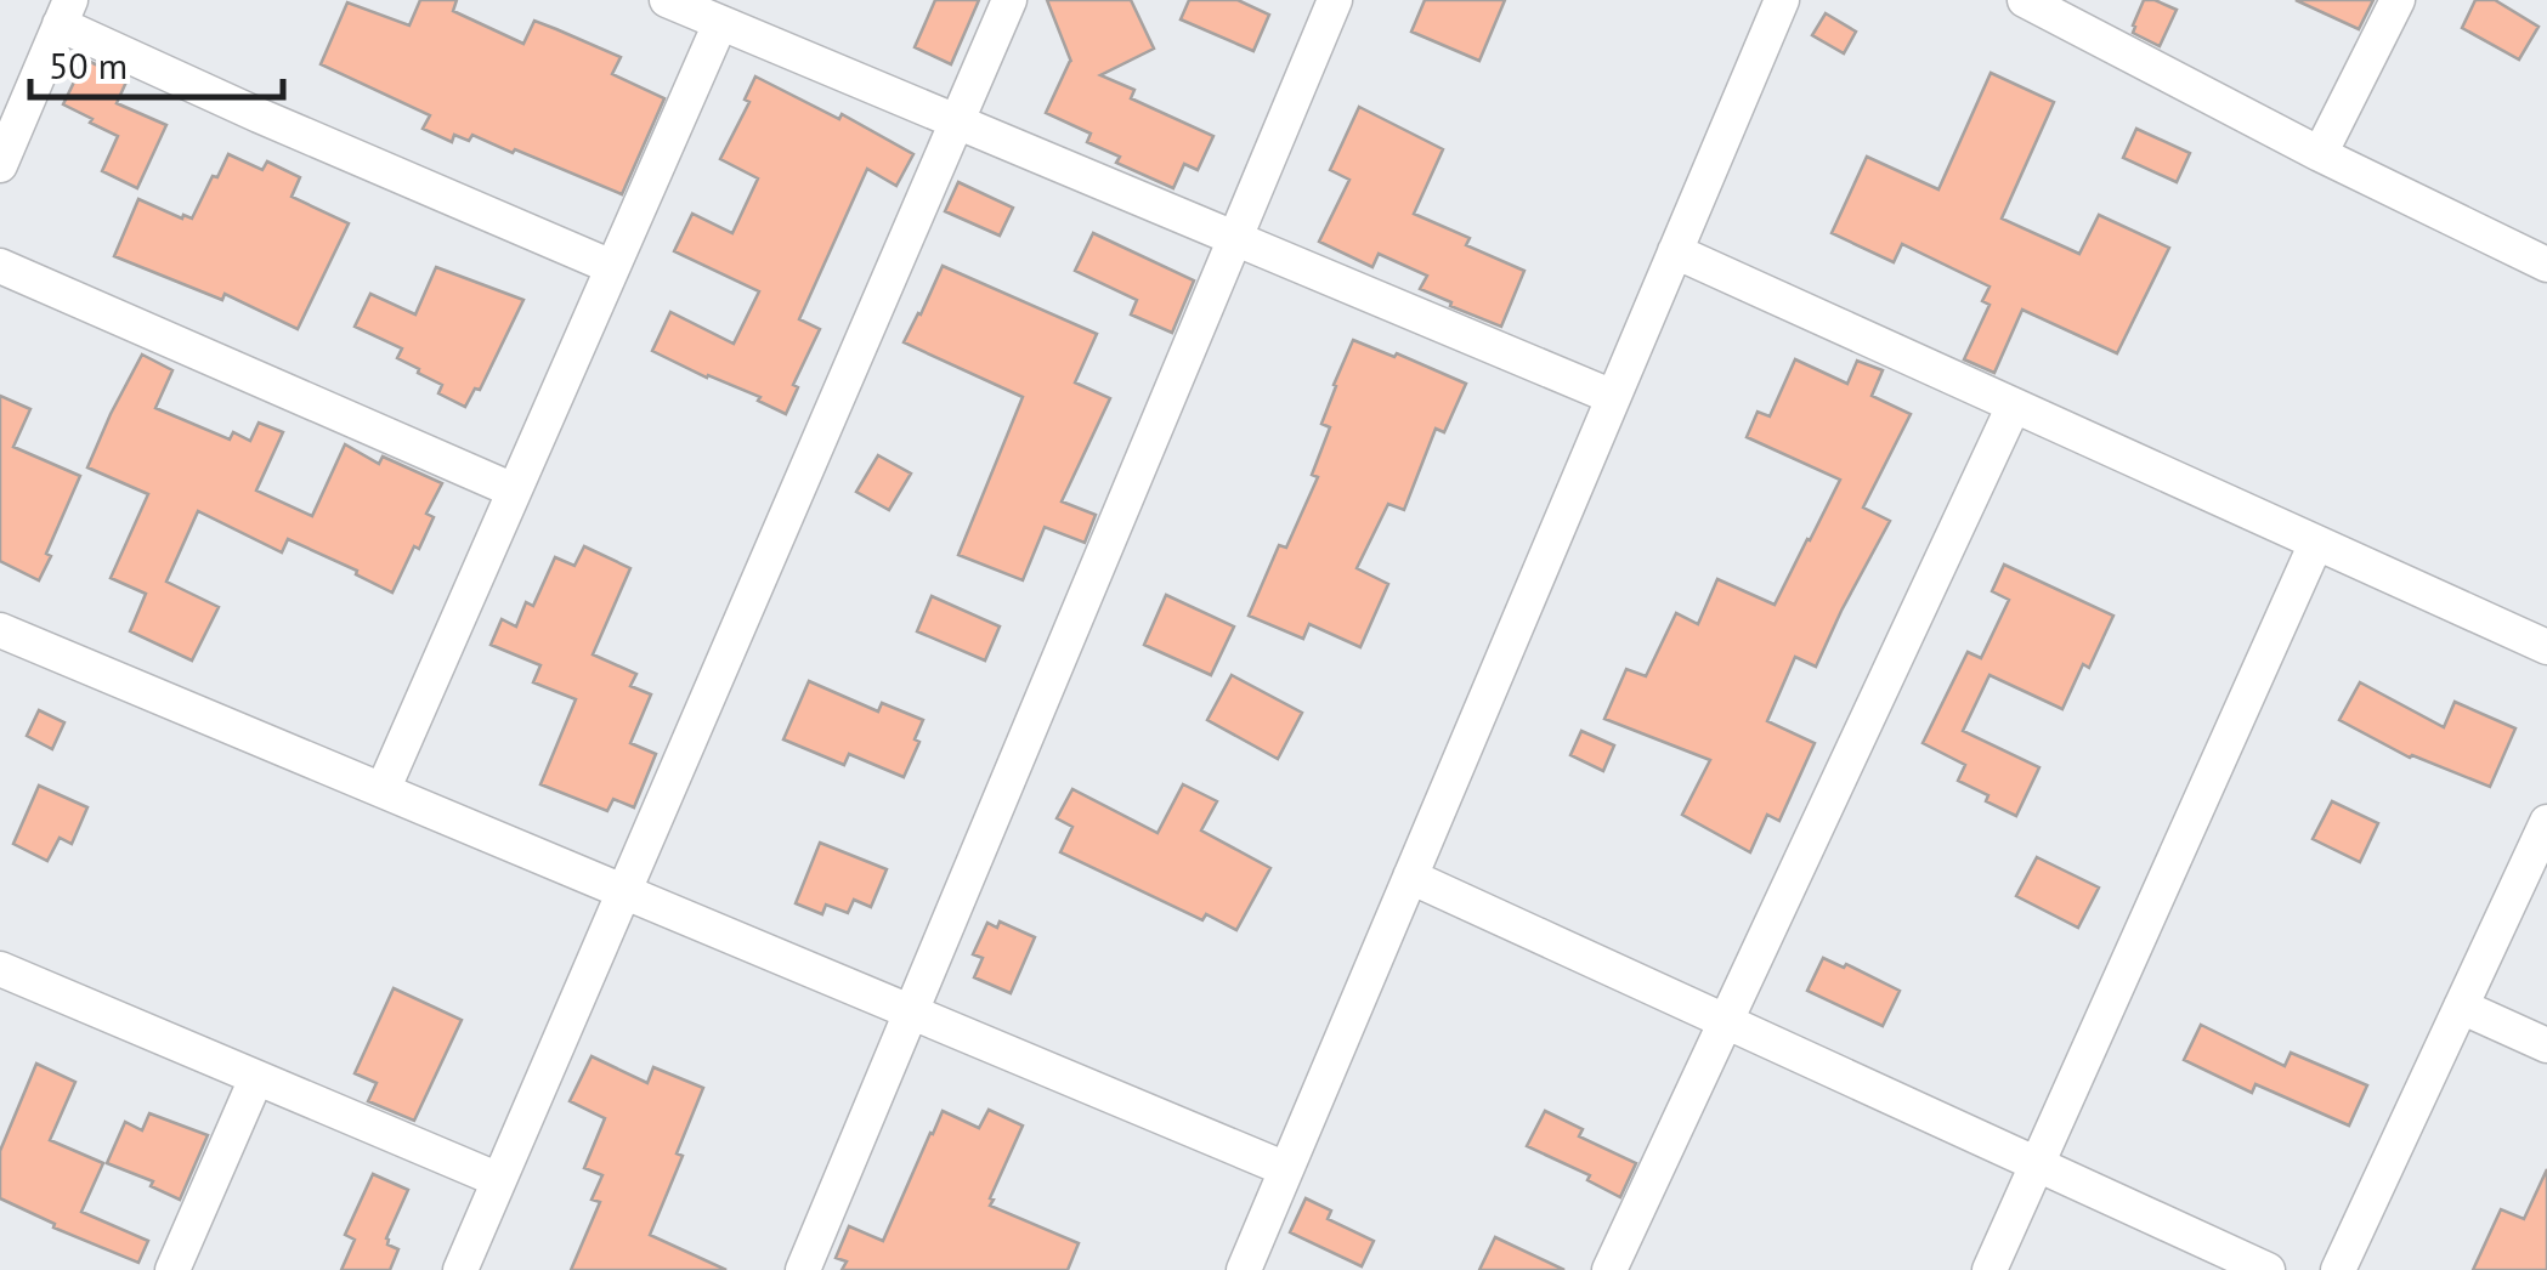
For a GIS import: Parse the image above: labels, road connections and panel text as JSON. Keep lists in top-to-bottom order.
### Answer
{
  "scale_bar": "50 m"
}
